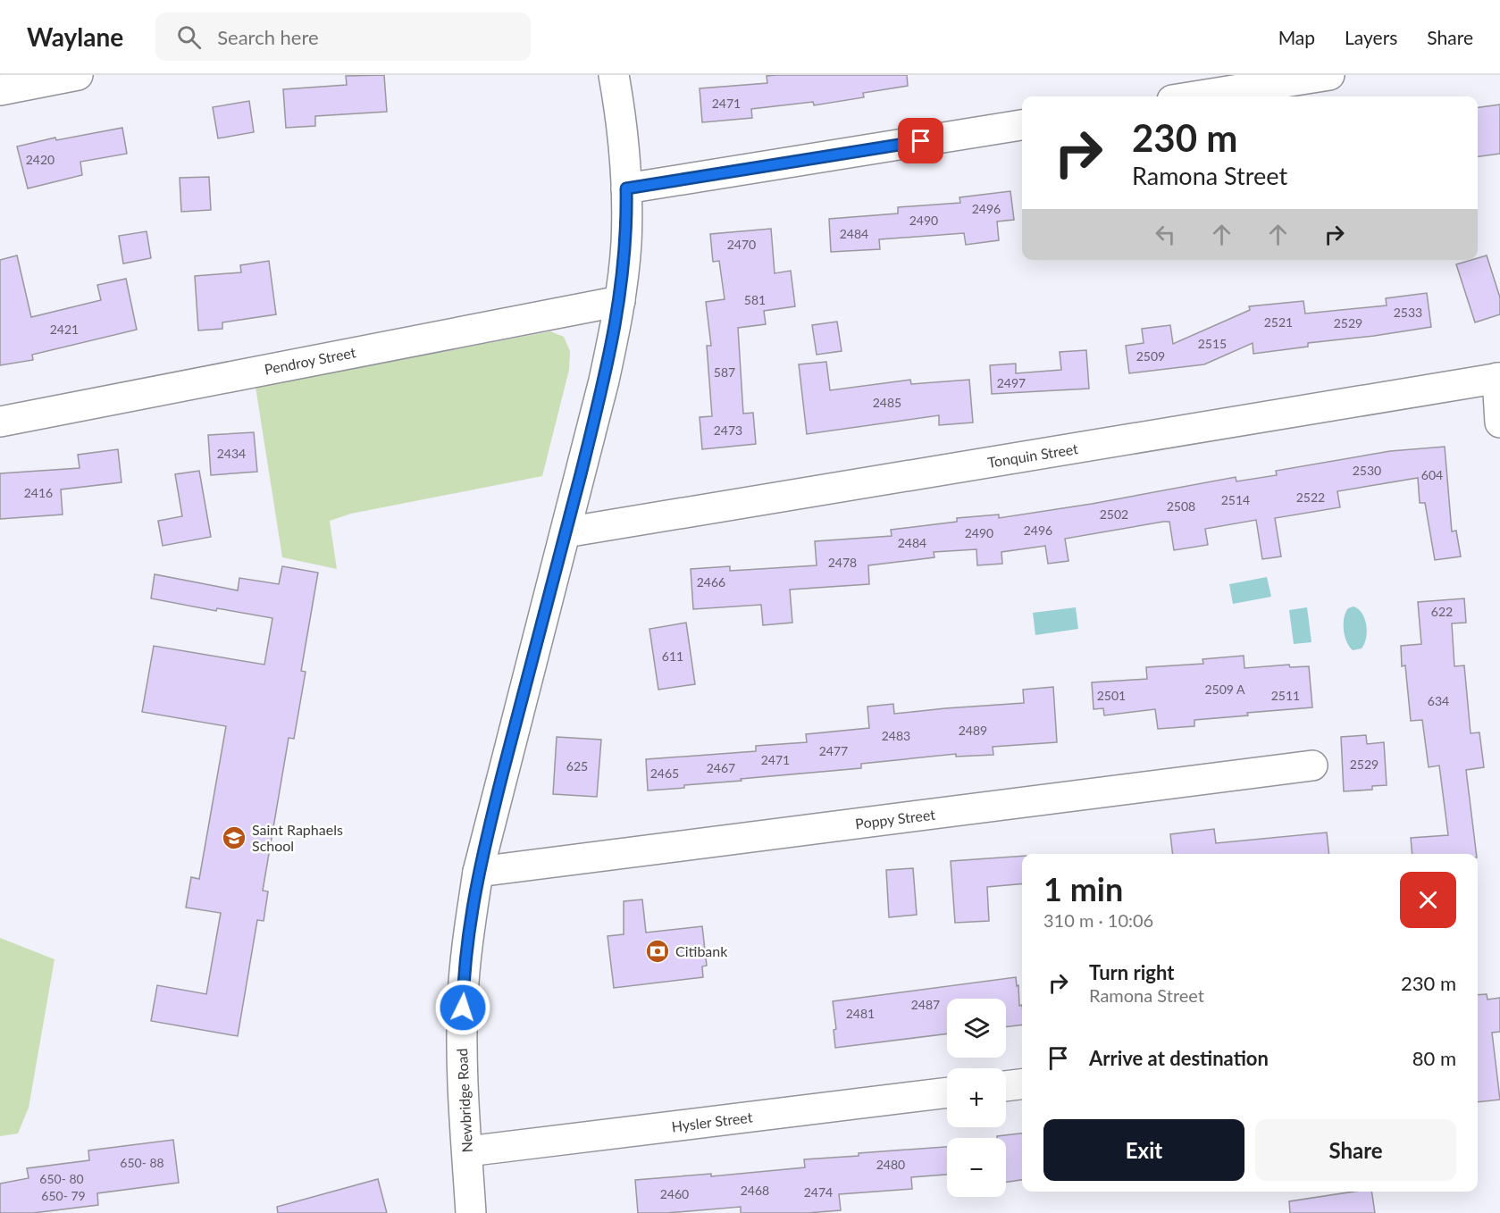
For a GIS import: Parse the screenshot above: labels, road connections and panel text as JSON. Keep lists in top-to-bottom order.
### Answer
{
  "streets": {
    "street": [
      "Pendroy Street",
      "Tonquin Street",
      "Poppy Street",
      "Newbridge Road",
      "Hysler Street"
    ]
  },
  "crossings": [
    ["Pendroy Street", "Newbridge Road"],
    ["Tonquin Street", "Newbridge Road"],
    ["Poppy Street", "Newbridge Road"],
    ["Newbridge Road", "Hysler Street"]
  ],
  "places": {
    "school or university": ["Saint Raphaels School"],
    "bank": ["Citibank"]
  },
  "house_numbers": [
    "2471",
    "2420",
    "2496",
    "2490",
    "2484",
    "2470",
    "581",
    "2533",
    "2521",
    "2529",
    "2421",
    "2515",
    "2509",
    "587",
    "2497",
    "2485",
    "2473",
    "2434",
    "2530",
    "604",
    "2416",
    "2522",
    "2514",
    "2508",
    "2502",
    "2496",
    "2490",
    "2484",
    "2478",
    "2466",
    "622",
    "611",
    "2509 A",
    "2501",
    "2511",
    "634",
    "2489",
    "2483",
    "2477",
    "2471",
    "2529",
    "625",
    "2467",
    "2465",
    "2487",
    "2481",
    "650- 88",
    "2480",
    "650- 80",
    "2468",
    "2474",
    "2460",
    "650- 79"
  ],
  "page": {
    "header": "Waylane",
    "search": "Search here",
    "nav": ["Map", "Layers", "Share"],
    "turn": ["230 m", "Ramona Street"],
    "heading": ["1 min", "310 m · 10:06"],
    "list": [
      {
        "name": "Turn right",
        "note": "Ramona Street",
        "value": "230 m"
      },
      {
        "name": "Arrive at destination",
        "value": "80 m"
      }
    ],
    "map_buttons": ["+", "−"],
    "buttons": ["Exit", "Share"]
  }
}
